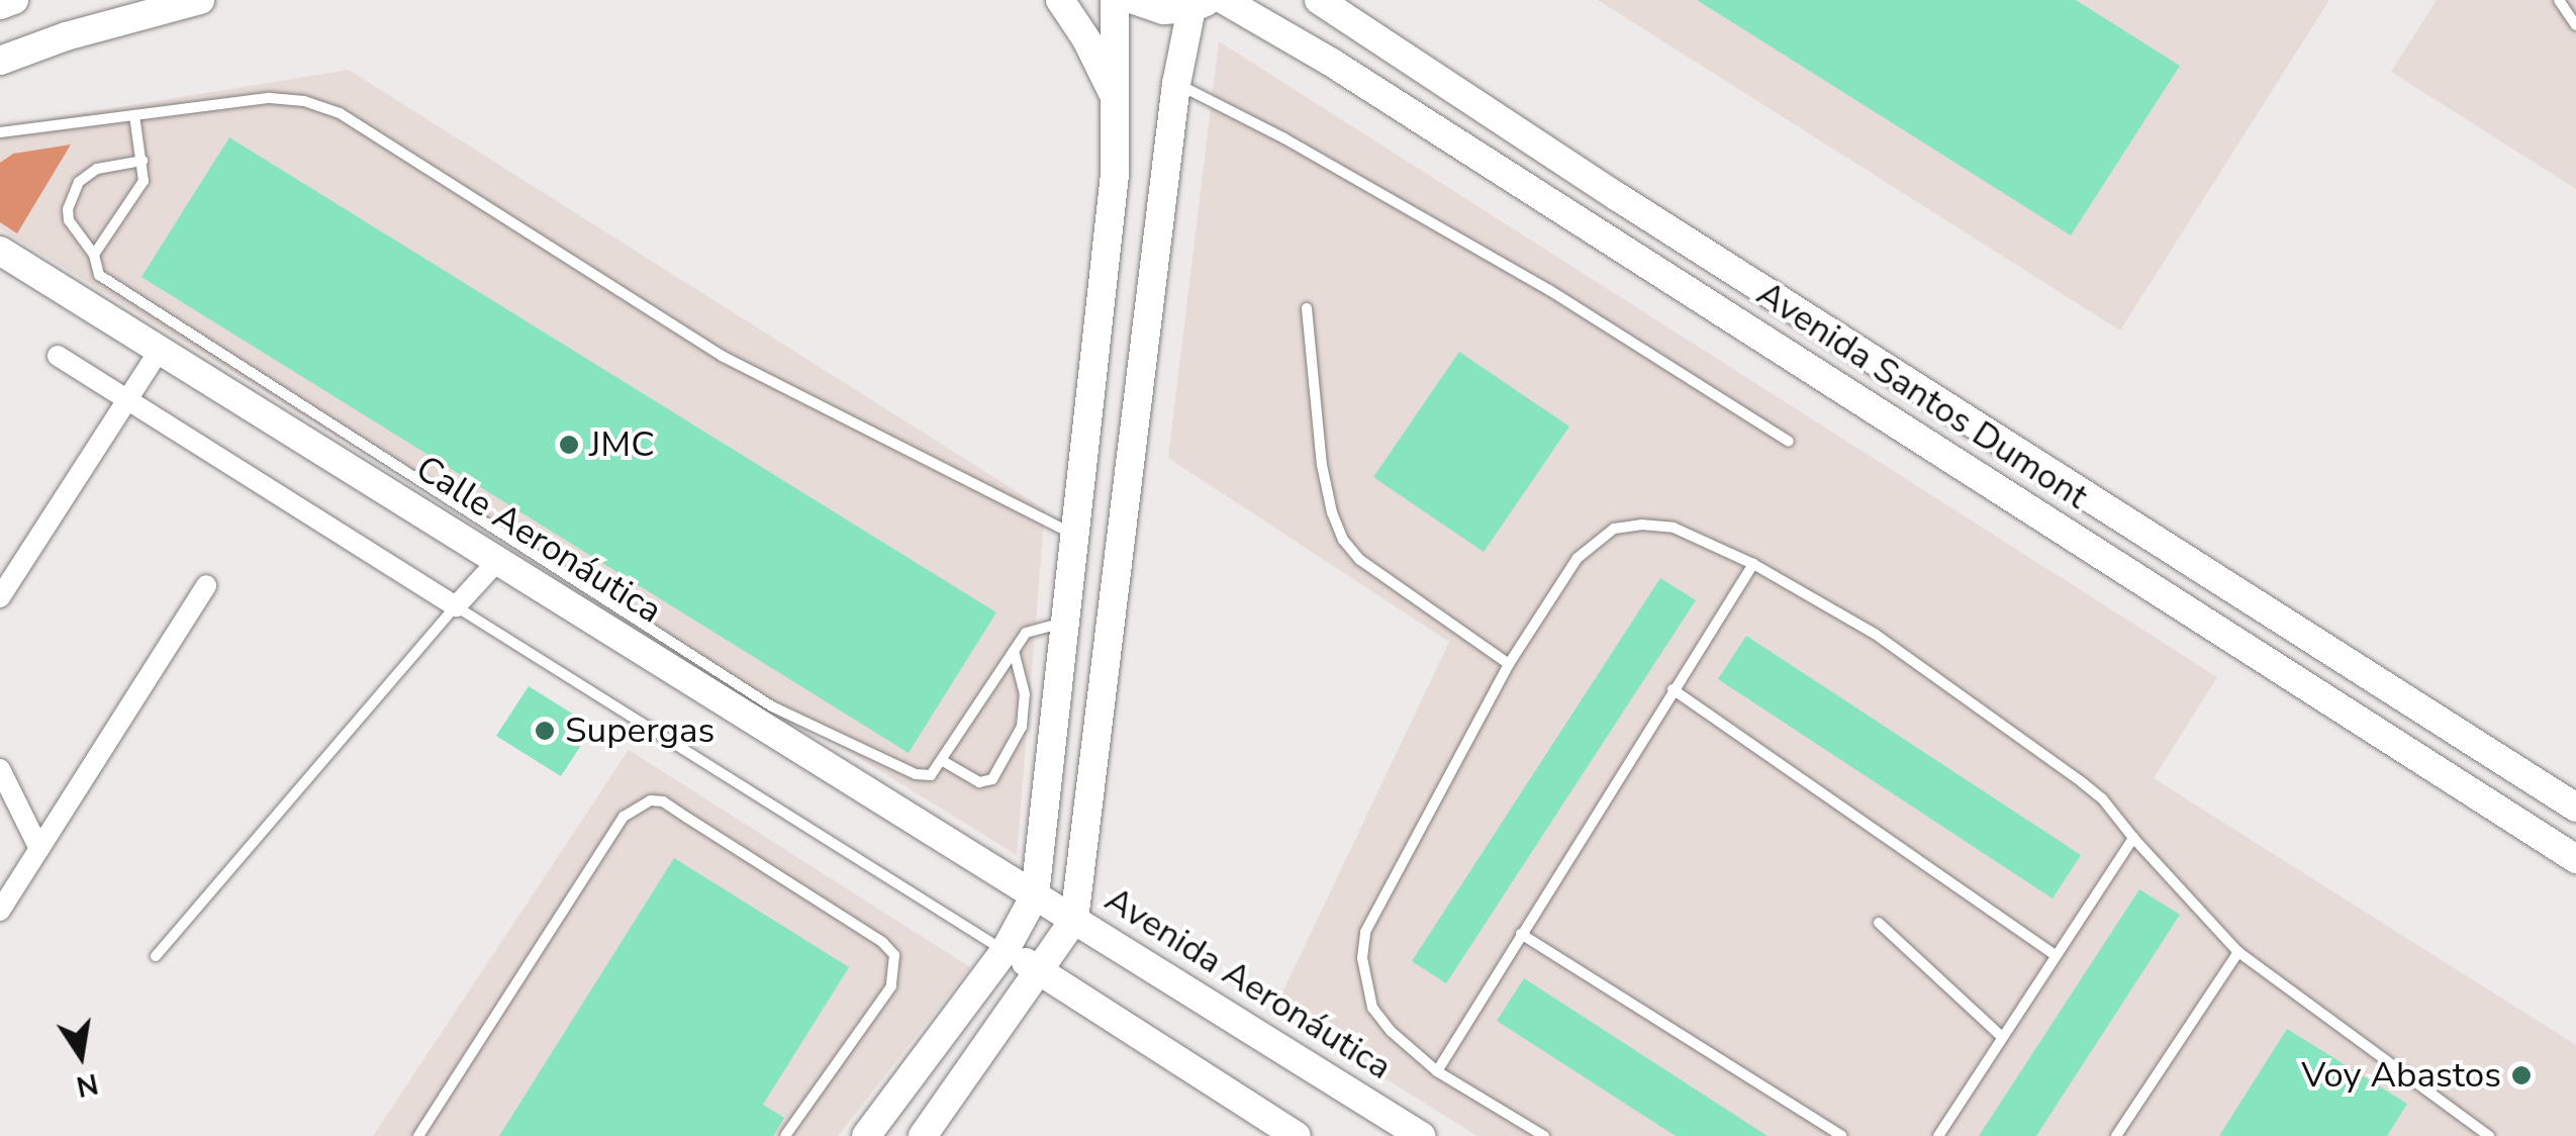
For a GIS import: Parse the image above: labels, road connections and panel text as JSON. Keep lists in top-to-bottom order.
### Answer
{
  "streets": {
    "main road": ["Avenida Santos Dumont", "Calle Aeronáutica", "Avenida Aeronáutica"]
  },
  "crossings": [
    ["Calle Aeronáutica", "Avenida Aeronáutica"]
  ],
  "places": ["JMC", "Supergas", "Voy Abastos"],
  "north": "bottom"
}
